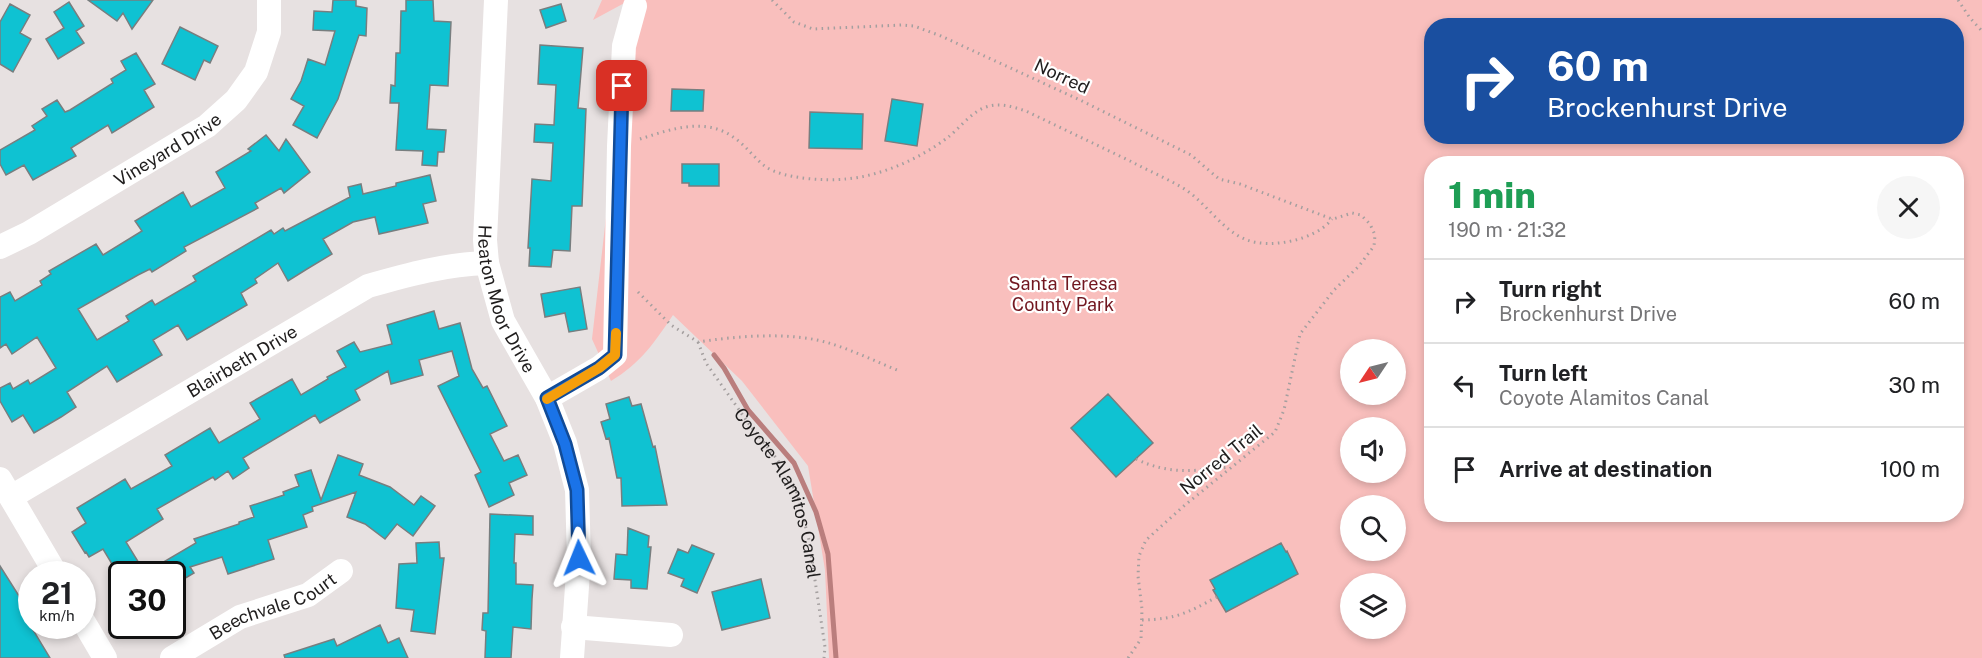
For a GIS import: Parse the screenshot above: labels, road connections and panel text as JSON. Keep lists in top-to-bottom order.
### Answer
{
  "streets": {
    "street": [
      "Vineyard Drive",
      "Heaton Moor Drive",
      "Blairbeth Drive",
      "Beechvale Court"
    ],
    "path": ["Norred", "Norred Trail", "Coyote Alamitos Canal"]
  },
  "crossings": [
    ["Norred", "Norred Trail"],
    ["Heaton Moor Drive", "Blairbeth Drive"]
  ],
  "parks": ["Santa Teresa County Park"],
  "north": "bottom left",
  "page": {
    "turn": ["60 m", "Brockenhurst Drive"],
    "heading": ["1 min", "190 m · 21:32"],
    "list": [
      {
        "name": "Turn right",
        "note": "Brockenhurst Drive",
        "value": "60 m"
      },
      {
        "name": "Turn left",
        "note": "Coyote Alamitos Canal",
        "value": "30 m"
      },
      {
        "name": "Arrive at destination",
        "value": "100 m"
      }
    ],
    "speed": "21 km/h",
    "limit": "30"
  }
}
